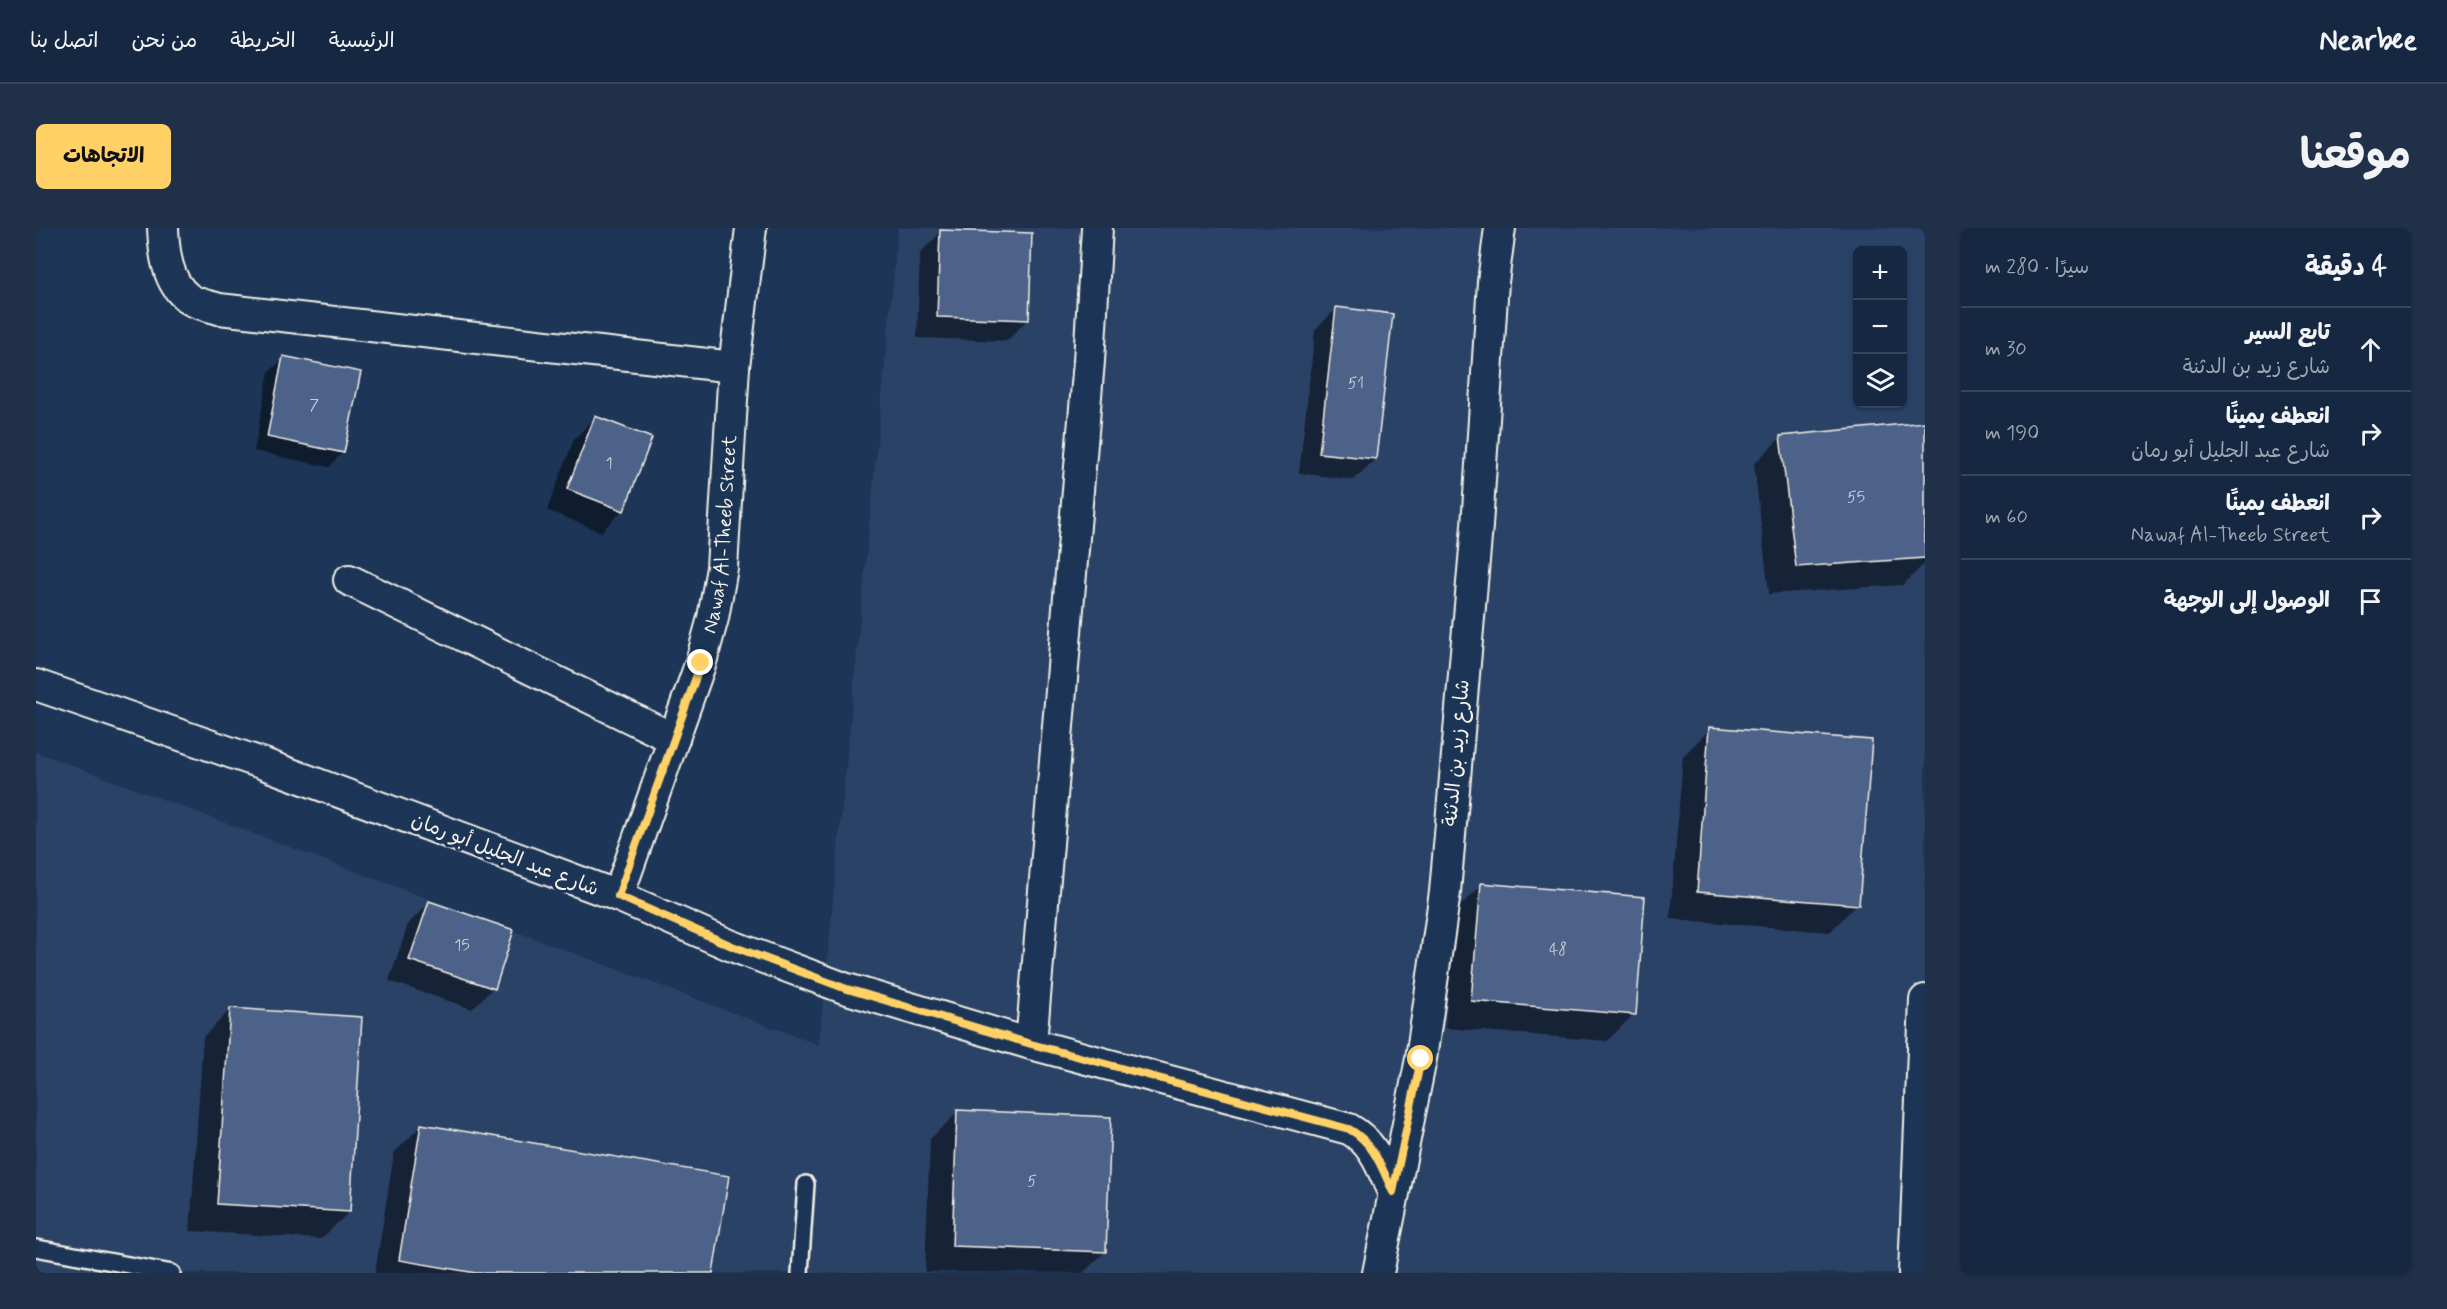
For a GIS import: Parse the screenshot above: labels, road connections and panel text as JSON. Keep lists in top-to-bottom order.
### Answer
{
  "streets": {
    "street": ["Nawaf Al-Theeb Street", "شارع زيد بن الدثنة", "شارع عبد الجليل أبو رمان"]
  },
  "crossings": [
    ["Nawaf Al-Theeb Street", "شارع عبد الجليل أبو رمان"],
    ["شارع زيد بن الدثنة", "شارع عبد الجليل أبو رمان"]
  ],
  "house_numbers": [
    "51",
    "7",
    "1",
    "55",
    "15",
    "48",
    "5"
  ],
  "page": {
    "header": "Nearbee",
    "nav": [
      "الرئيسية",
      "الخريطة",
      "من نحن",
      "اتصل بنا"
    ],
    "title": "موقعنا",
    "buttons": "الاتجاهات",
    "heading": ["4 دقيقة", "سيرًا · 280 m"],
    "map_buttons": ["+", "−"],
    "list": [
      ["تابع السير", "شارع زيد بن الدثنة", "30 m"],
      ["انعطف يمينًا", "شارع عبد الجليل أبو رمان", "190 m"],
      ["انعطف يمينًا", "Nawaf Al-Theeb Street", "60 m"],
      "الوصول إلى الوجهة"
    ]
  }
}
